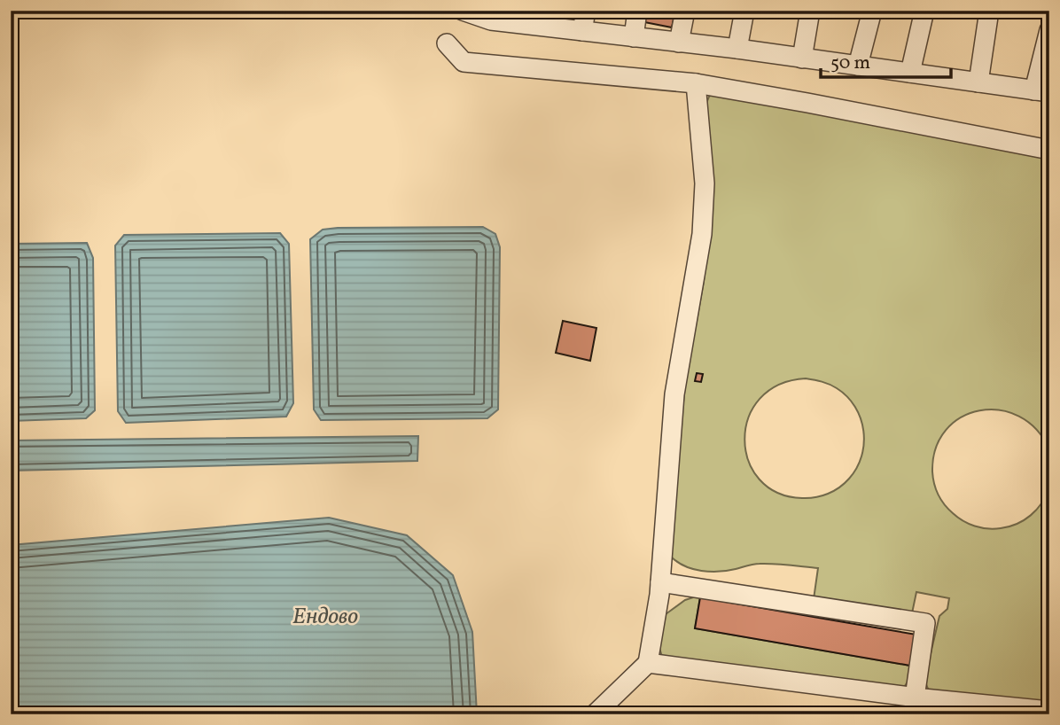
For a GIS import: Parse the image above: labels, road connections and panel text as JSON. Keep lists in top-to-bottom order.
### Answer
{
  "water": ["Ендово"],
  "scale_bar": "50 m"
}
